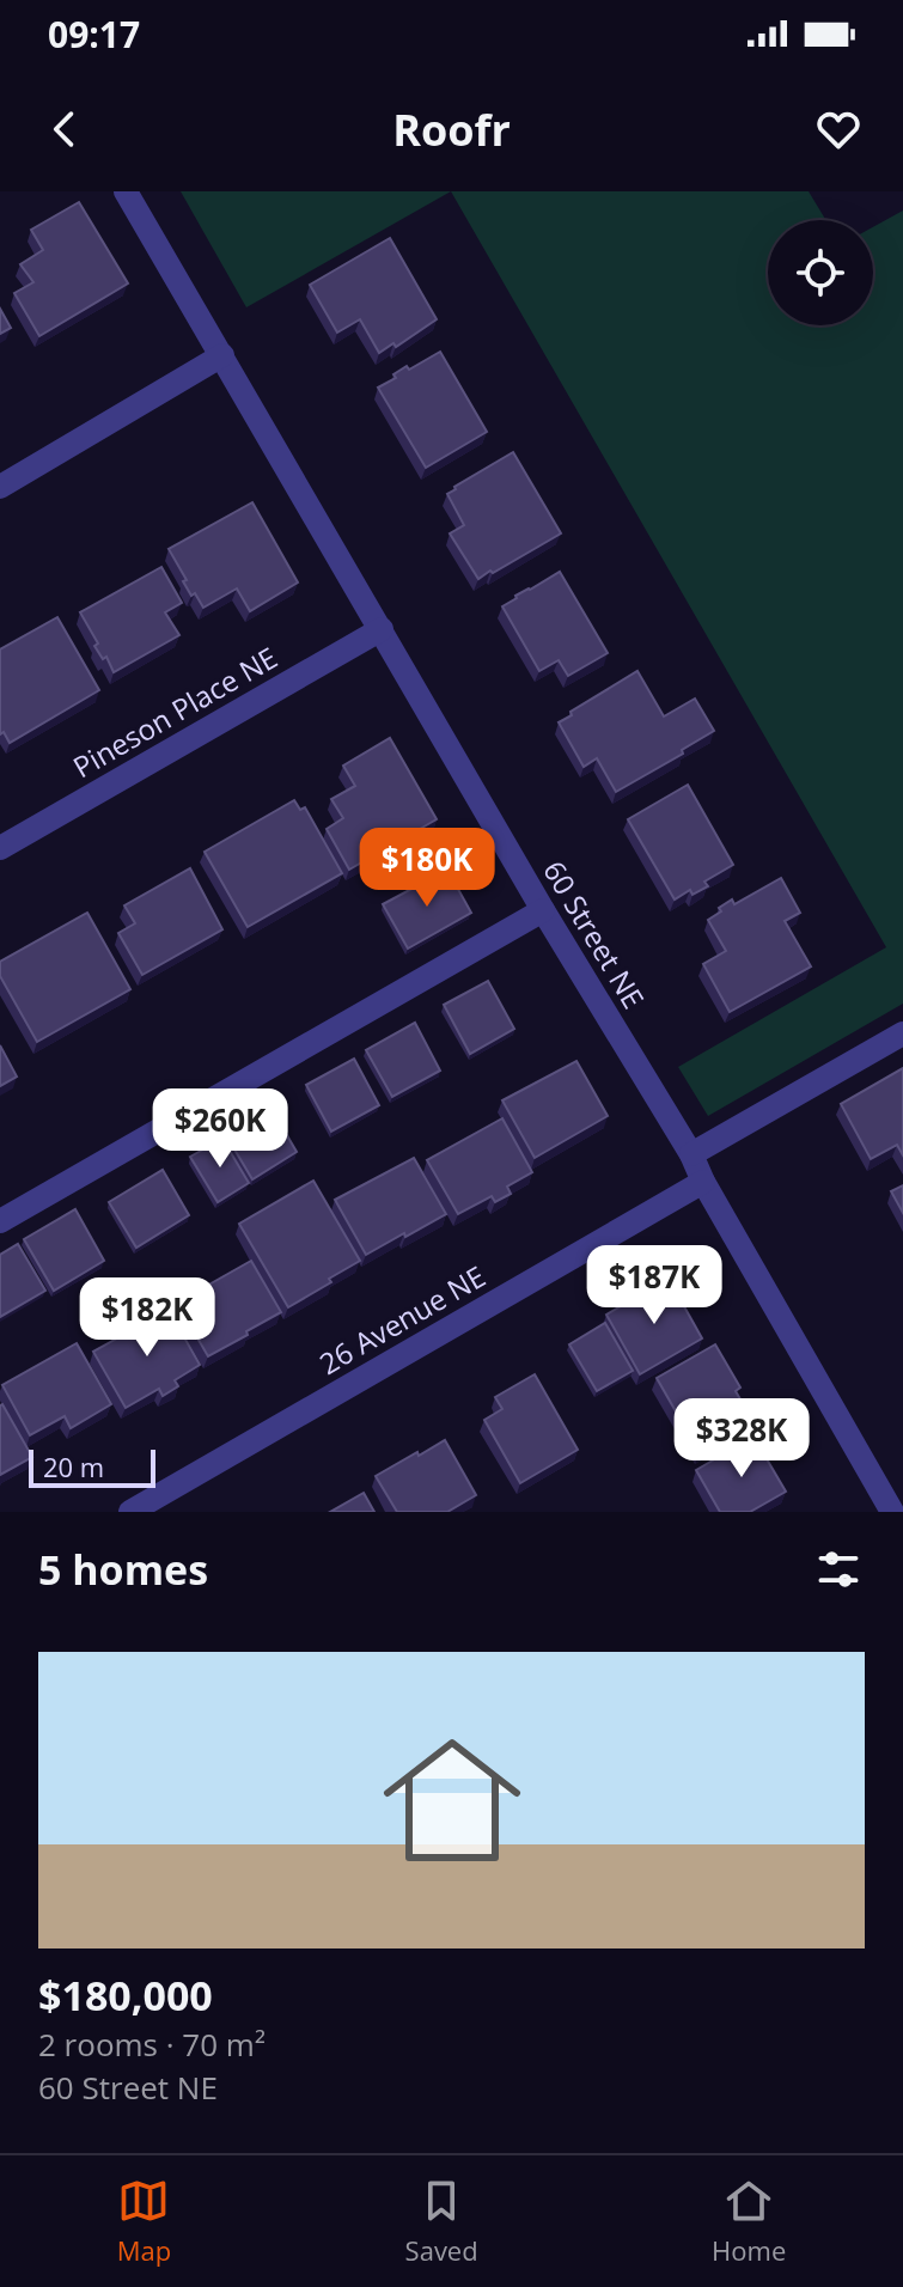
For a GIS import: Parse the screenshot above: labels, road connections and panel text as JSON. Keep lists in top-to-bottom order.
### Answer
{
  "streets": {
    "street": ["Pineson Place NE", "60 Street NE", "26 Avenue NE"]
  },
  "crossings": [
    ["Pineson Place NE", "60 Street NE"],
    ["60 Street NE", "26 Avenue NE"]
  ],
  "scale_bar": "20 m",
  "page": {
    "status": "09:17",
    "header": "Roofr",
    "price": [
      "$180K",
      "$260K",
      "$187K",
      "$182K",
      "$328K"
    ],
    "scale": "20 m",
    "heading": "5 homes",
    "list": [
      {
        "name": "$180,000",
        "note": "2 rooms · 70 m² · 60 Street NE"
      }
    ],
    "tabs": ["Map", "Saved", "Home"]
  }
}
